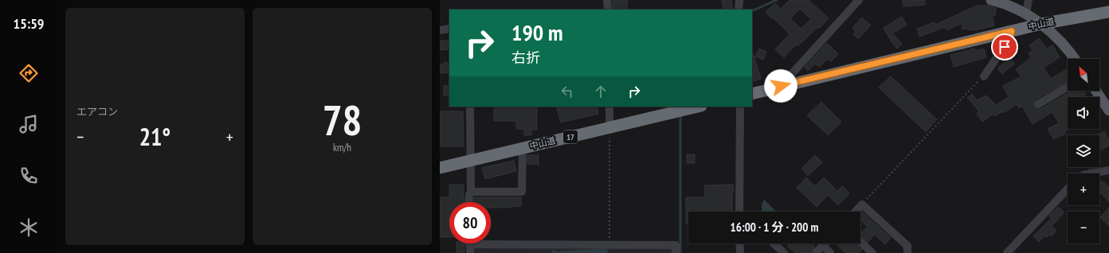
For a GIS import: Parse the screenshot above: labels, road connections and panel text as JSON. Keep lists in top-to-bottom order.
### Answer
{
  "streets": {
    "highway": ["中山道", "17"]
  },
  "north": "top left",
  "page": {
    "tabs": "15:59",
    "tile": [
      "エアコン",
      ["78", "km/h"]
    ],
    "turn": ["190 m", "右折"],
    "map_buttons": ["+", "−"],
    "heat": ["−", "21°", "+"],
    "limit": "80",
    "trip": "16:00 · 1 分 · 200 m"
  }
}
